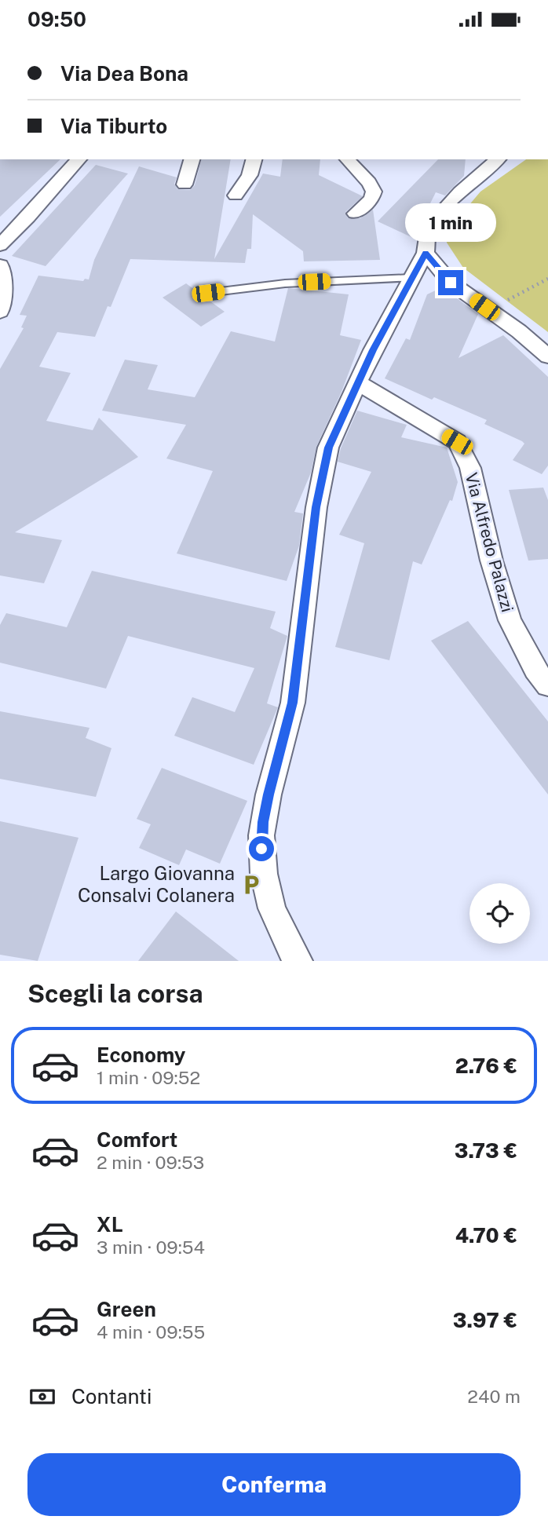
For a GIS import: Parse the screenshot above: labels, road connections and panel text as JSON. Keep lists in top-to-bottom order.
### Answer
{
  "streets": {
    "street": ["Via Alfredo Palazzi"]
  },
  "places": {
    "parking": ["Largo Giovanna Consalvi Colanera"]
  },
  "page": {
    "status": "09:50",
    "banner": ["Via Dea Bona", "Via Tiburto"],
    "bubble": "1 min",
    "heading": "Scegli la corsa",
    "list": [
      {
        "name": "Economy",
        "note": "1 min · 09:52",
        "value": "2.76 €"
      },
      {
        "name": "Comfort",
        "note": "2 min · 09:53",
        "value": "3.73 €"
      },
      {
        "name": "XL",
        "note": "3 min · 09:54",
        "value": "4.70 €"
      },
      {
        "name": "Green",
        "note": "4 min · 09:55",
        "value": "3.97 €"
      }
    ],
    "pay": ["Contanti", "240 m"],
    "buttons": "Conferma"
  }
}
